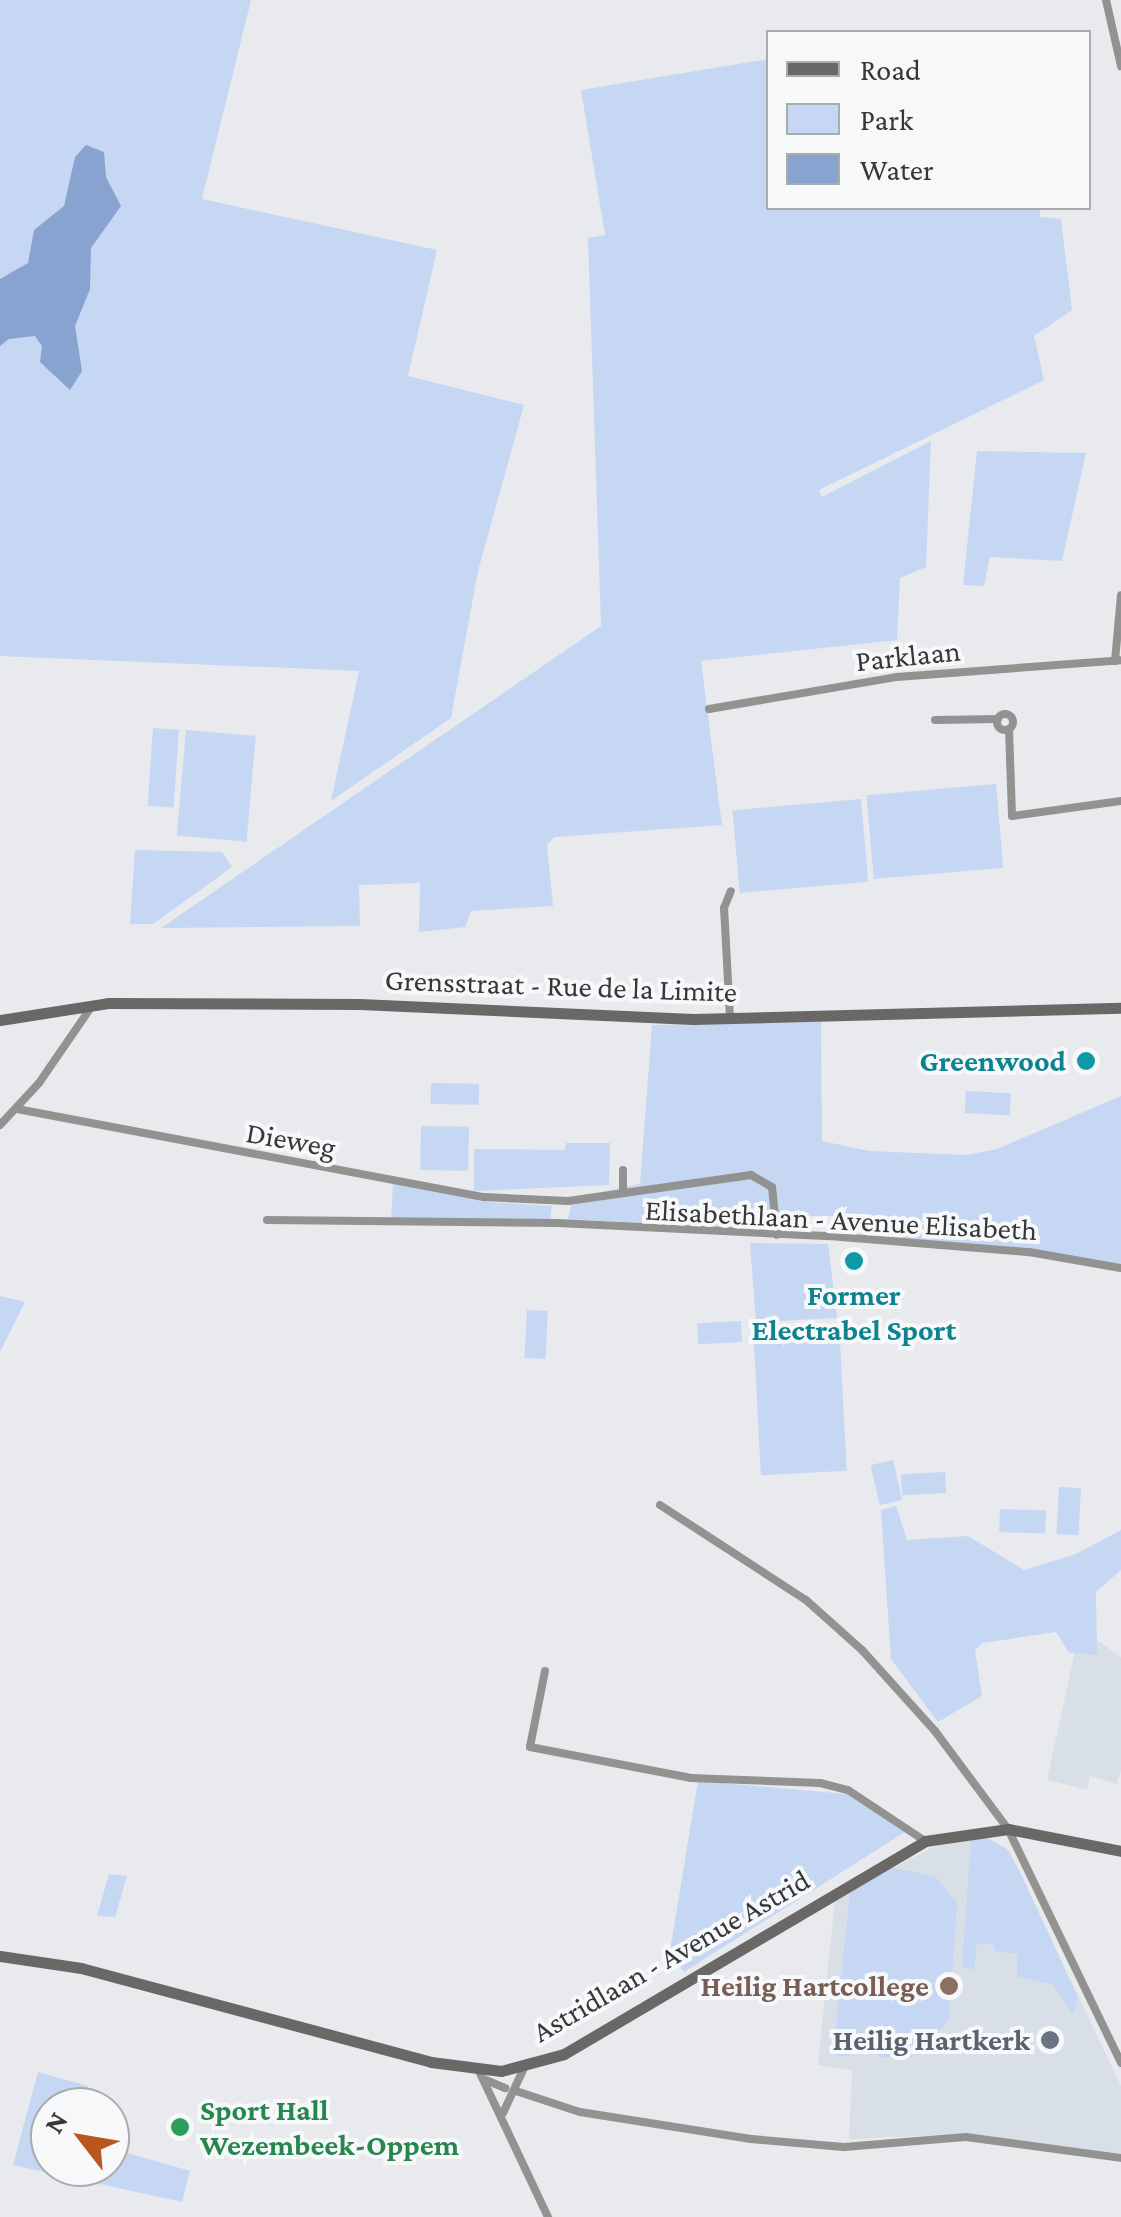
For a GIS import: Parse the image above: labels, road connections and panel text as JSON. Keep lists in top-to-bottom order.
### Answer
{
  "streets": {
    "street": [
      "Parklaan",
      "Grensstraat - Rue de la Limite",
      "Dieweg",
      "Elisabethlaan - Avenue Elisabeth",
      "Astridlaan - Avenue Astrid"
    ]
  },
  "crossings": [
    ["Dieweg", "Elisabethlaan - Avenue Elisabeth"]
  ],
  "places": [
    "Greenwood",
    "Former Electrabel Sport",
    "Heilig Hartcollege",
    "Heilig Hartkerk",
    "Sport Hall Wezembeek-Oppem"
  ],
  "legend": ["Road", "Park", "Water"],
  "north": "top left"
}
